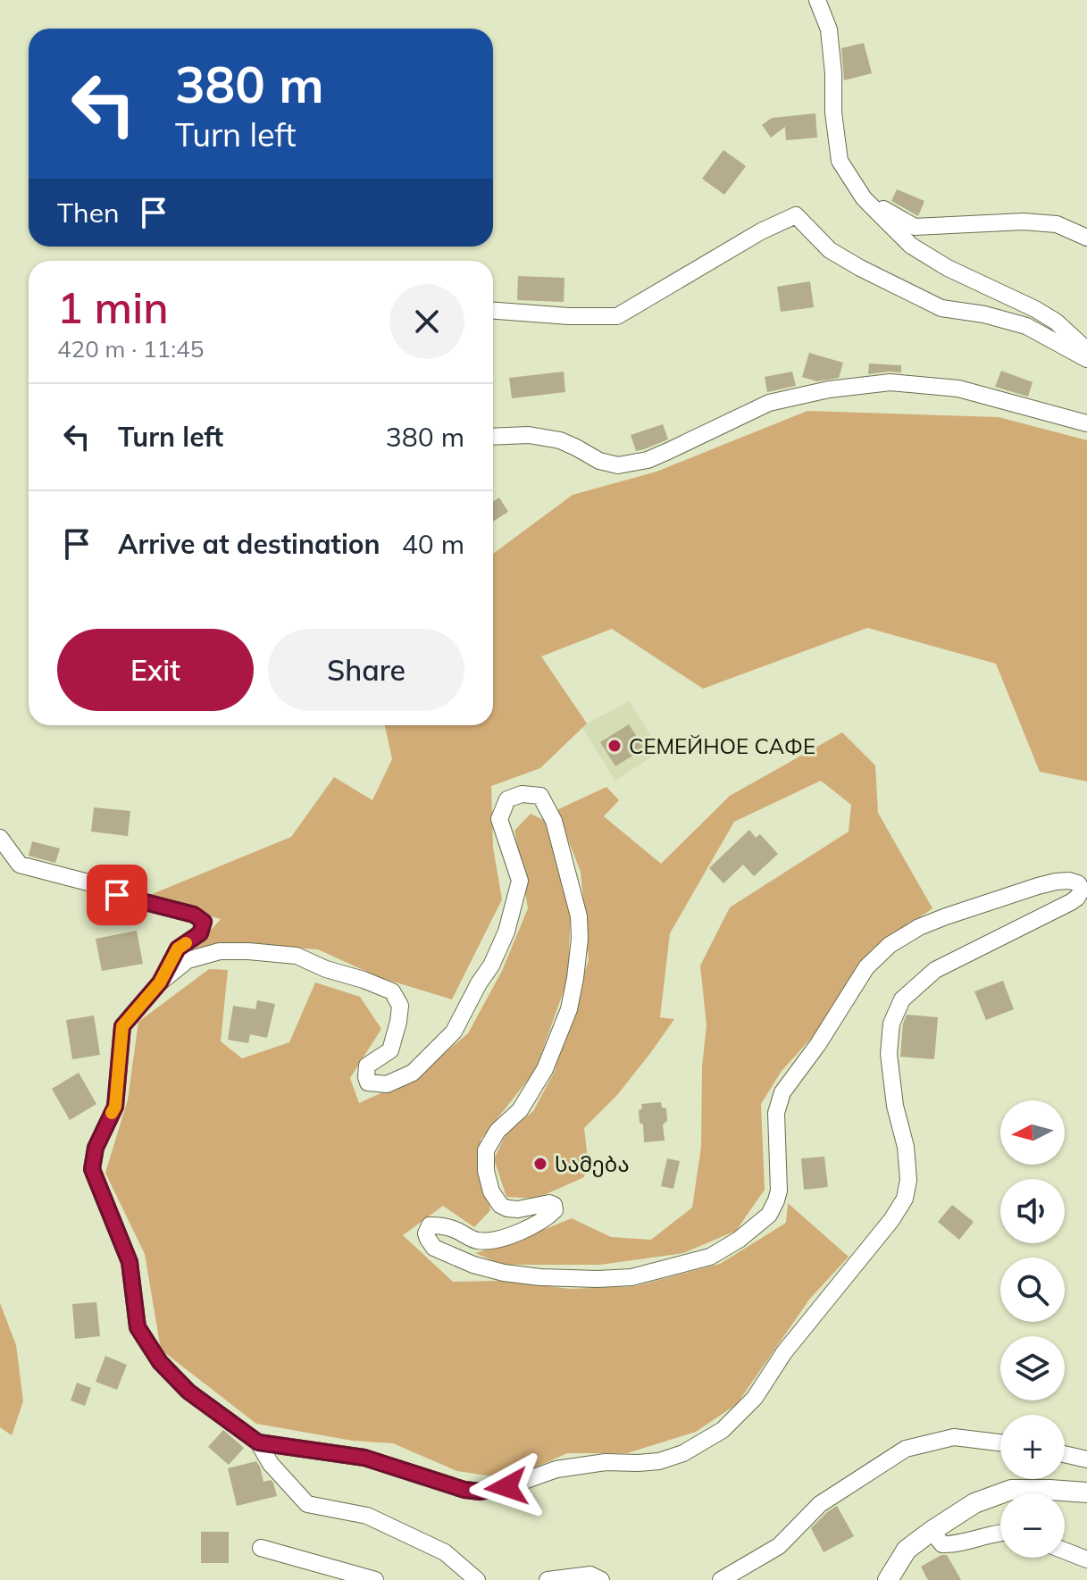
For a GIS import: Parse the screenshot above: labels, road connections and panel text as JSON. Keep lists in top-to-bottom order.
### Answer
{
  "places": ["СЕМЕЙНОЕ САФЕ", "სამება"],
  "north": "left",
  "page": {
    "turn": ["380 m", "Turn left"],
    "then": "Then",
    "heading": ["1 min", "420 m · 11:45"],
    "list": [
      {
        "name": "Turn left",
        "value": "380 m"
      },
      {
        "name": "Arrive at destination",
        "value": "40 m"
      }
    ],
    "buttons": ["Exit", "Share"],
    "map_buttons": ["+", "−"]
  }
}
